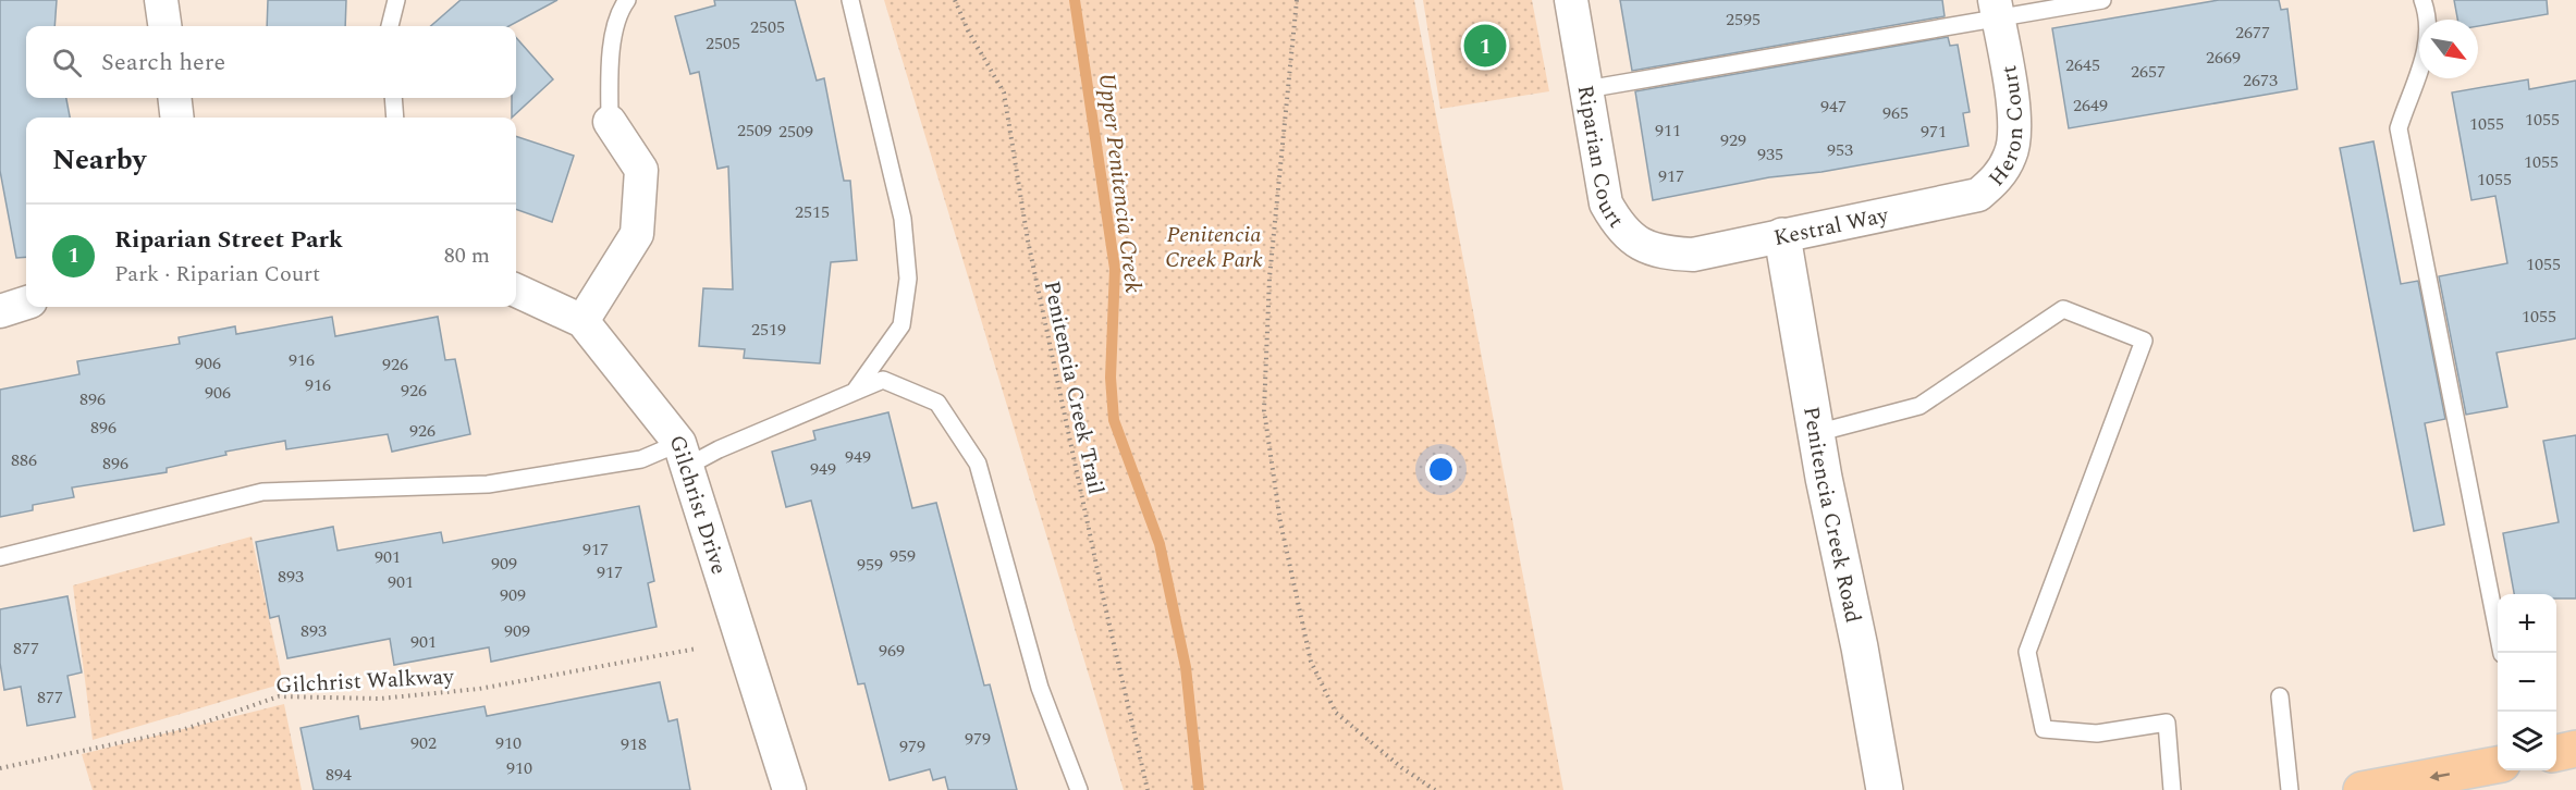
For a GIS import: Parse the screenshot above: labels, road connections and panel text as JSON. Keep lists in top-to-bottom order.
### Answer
{
  "streets": {
    "street": [
      "Heron Court",
      "Riparian Court",
      "Kestral Way",
      "Gilchrist Drive",
      "Penitencia Creek Road"
    ],
    "path": ["Penitencia Creek Trail", "Gilchrist Walkway"]
  },
  "crossings": [
    ["Heron Court", "Kestral Way"],
    ["Riparian Court", "Kestral Way"],
    ["Kestral Way", "Penitencia Creek Road"]
  ],
  "water": ["Upper Penitencia Creek"],
  "parks": ["Penitencia Creek Park"],
  "house_numbers": [
    "2595",
    "2505",
    "2677",
    "2505",
    "2669",
    "2645",
    "2657",
    "2673",
    "2649",
    "947",
    "965",
    "1055",
    "1055",
    "2509",
    "911",
    "2509",
    "971",
    "929",
    "953",
    "935",
    "1055",
    "917",
    "1055",
    "2515",
    "1055",
    "1055",
    "2519",
    "916",
    "906",
    "926",
    "916",
    "926",
    "906",
    "896",
    "896",
    "926",
    "949",
    "886",
    "896",
    "949",
    "917",
    "959",
    "901",
    "909",
    "959",
    "917",
    "893",
    "901",
    "909",
    "893",
    "909",
    "901",
    "877",
    "969",
    "877",
    "979",
    "902",
    "910",
    "918",
    "979",
    "910",
    "894"
  ],
  "north": "bottom right",
  "page": {
    "pins": "1",
    "search": "Search here",
    "heading": "Nearby",
    "list": [
      {
        "mark": "1",
        "name": "Riparian Street Park",
        "note": "Park · Riparian Court",
        "value": "80 m"
      }
    ],
    "map_buttons": ["+", "−"]
  }
}
